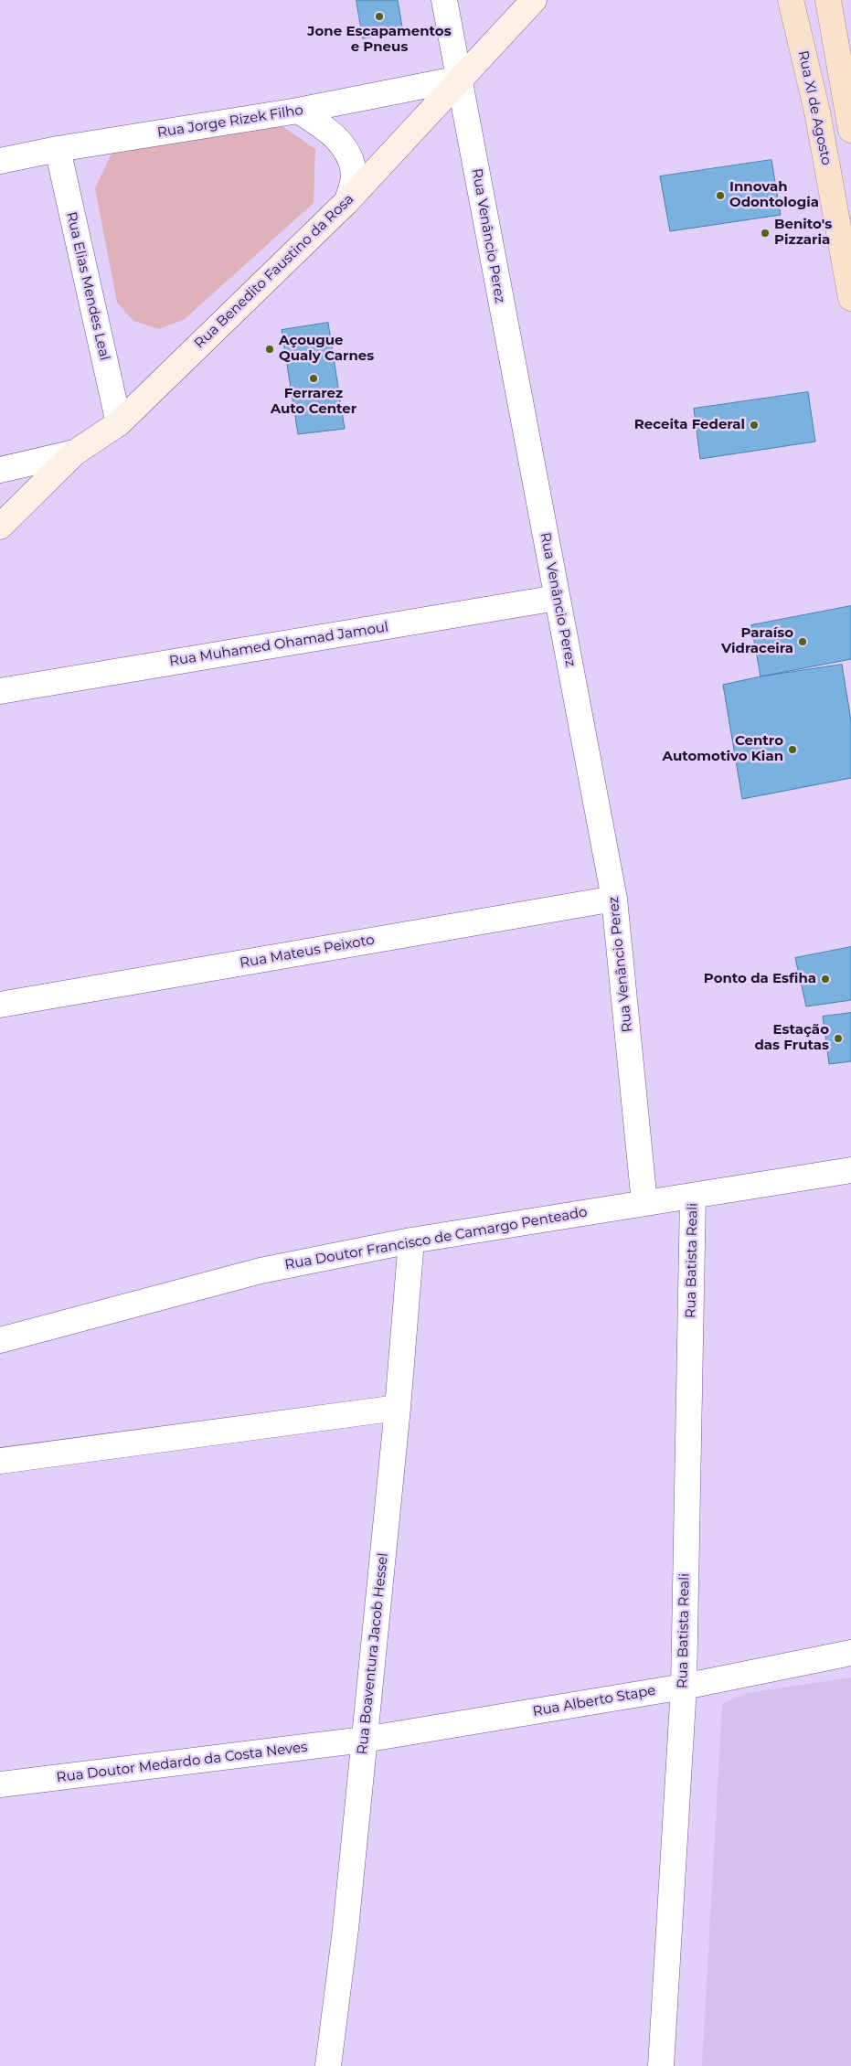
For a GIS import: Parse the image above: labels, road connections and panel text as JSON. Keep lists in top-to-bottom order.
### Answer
{
  "streets": {
    "main road": ["Rua XI de Agosto", "Rua Benedito Faustino da Rosa"],
    "street": [
      "Rua Jorge Rizek Filho",
      "Rua Venâncio Perez",
      "Rua Elias Mendes Leal",
      "Rua Muhamed Ohamad Jamoul",
      "Rua Mateus Peixoto",
      "Rua Doutor Francisco de Camargo Penteado",
      "Rua Batista Reali",
      "Rua Boaventura Jacob Hessel",
      "Rua Alberto Stape",
      "Rua Doutor Medardo da Costa Neves"
    ]
  },
  "crossings": [
    ["Rua Jorge Rizek Filho", "Rua Venâncio Perez"],
    ["Rua Jorge Rizek Filho", "Rua Benedito Faustino da Rosa"],
    ["Rua Jorge Rizek Filho", "Rua Elias Mendes Leal"],
    ["Rua Venâncio Perez", "Rua Benedito Faustino da Rosa"],
    ["Rua Venâncio Perez", "Rua Muhamed Ohamad Jamoul"],
    ["Rua Venâncio Perez", "Rua Mateus Peixoto"],
    ["Rua Venâncio Perez", "Rua Doutor Francisco de Camargo Penteado"],
    ["Rua Benedito Faustino da Rosa", "Rua Elias Mendes Leal"],
    ["Rua Doutor Francisco de Camargo Penteado", "Rua Batista Reali"],
    ["Rua Doutor Francisco de Camargo Penteado", "Rua Boaventura Jacob Hessel"],
    ["Rua Batista Reali", "Rua Alberto Stape"],
    ["Rua Boaventura Jacob Hessel", "Rua Alberto Stape"],
    ["Rua Boaventura Jacob Hessel", "Rua Doutor Medardo da Costa Neves"],
    ["Rua Alberto Stape", "Rua Doutor Medardo da Costa Neves"]
  ],
  "places": [
    "Jone Escapamentos e Pneus",
    "Innovah Odontologia",
    "Benito's Pizzaria",
    "Açougue Qualy Carnes",
    "Ferrarez Auto Center",
    "Receita Federal",
    "Paraíso Vidraceira",
    "Centro Automotivo Kian",
    "Ponto da Esfiha",
    "Estação das Frutas"
  ]
}
